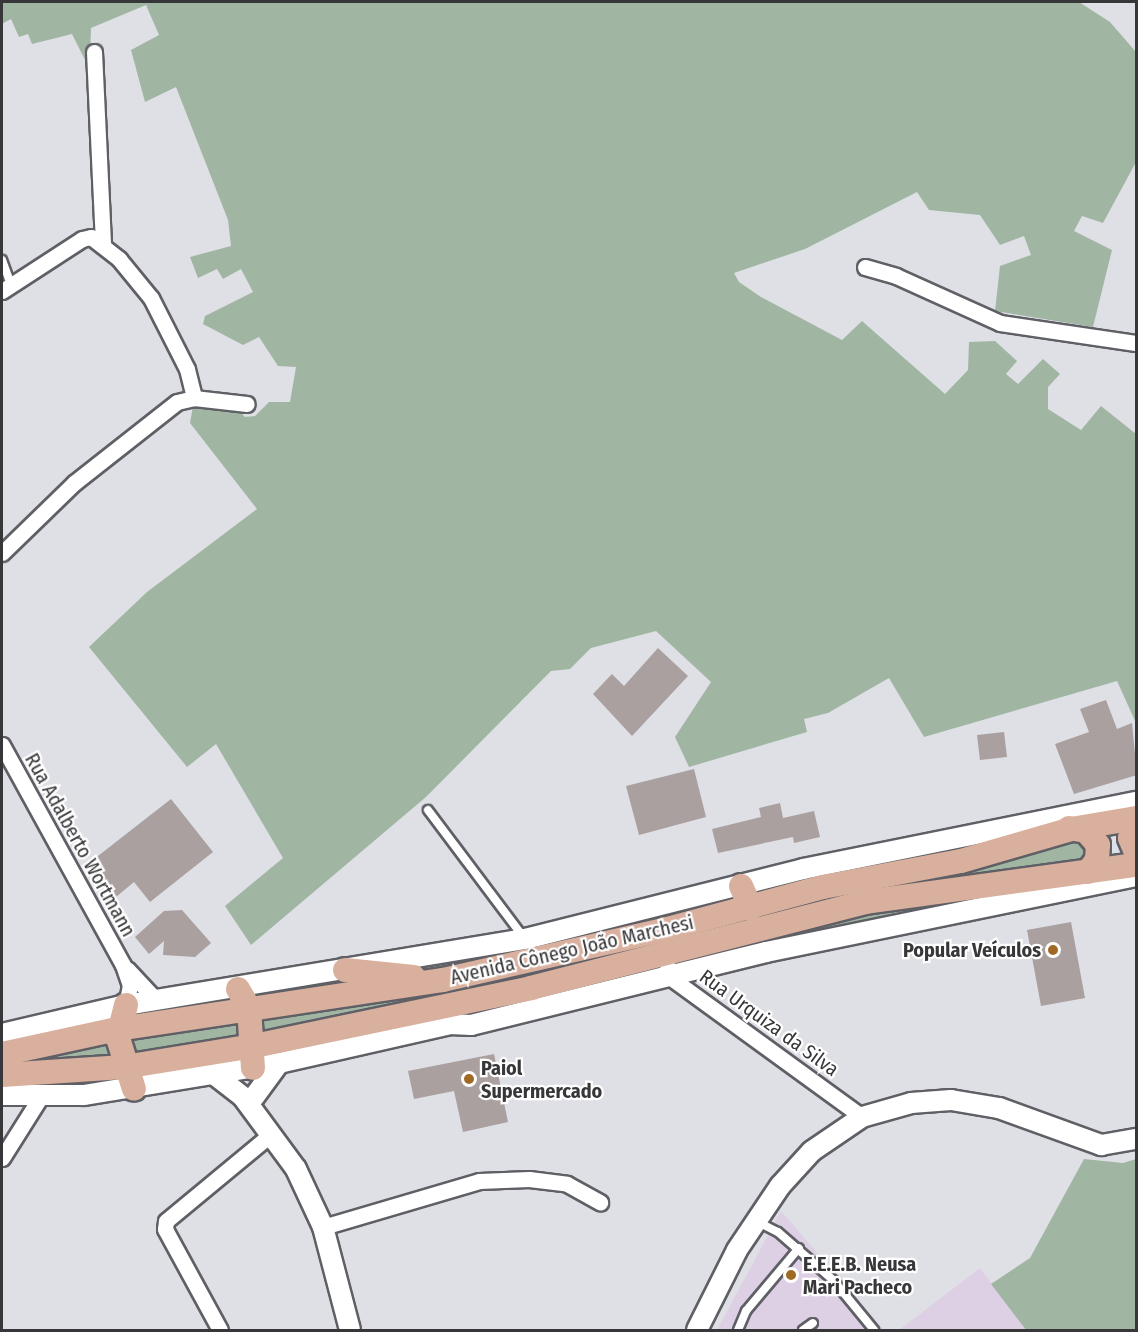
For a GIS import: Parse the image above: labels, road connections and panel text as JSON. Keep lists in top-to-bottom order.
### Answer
{
  "streets": {
    "main road": ["Avenida Cônego João Marchesi"],
    "street": ["Rua Adalberto Wortmann", "Rua Urquiza da Silva"]
  },
  "crossings": [
    ["Rua Adalberto Wortmann", "Avenida Cônego João Marchesi"],
    ["Avenida Cônego João Marchesi", "Rua Urquiza da Silva"]
  ],
  "places": ["Popular Veículos", "Paiol Supermercado", "E.E.E.B. Neusa Mari Pacheco"]
}
